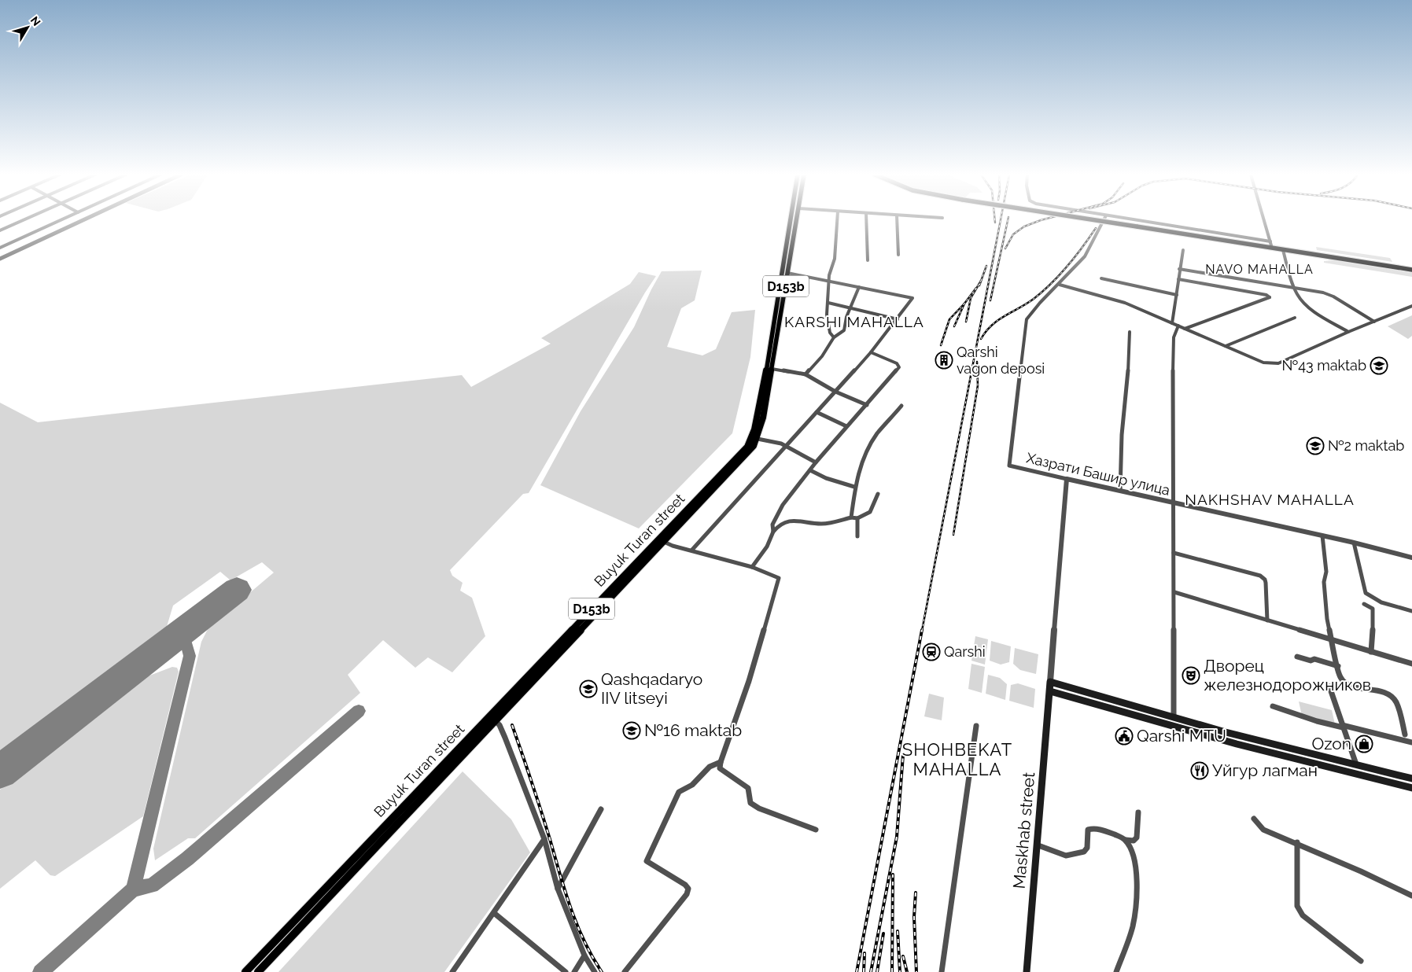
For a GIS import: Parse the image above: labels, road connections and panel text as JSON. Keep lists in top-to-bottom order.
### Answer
{
  "streets": {
    "main road": ["D153b", "Buyuk Turan street", "Maskhab street"],
    "street": ["Хазрати Башир улица"]
  },
  "districts": [
    "NAVO MAHALLA",
    "KARSHI MAHALLA",
    "NAKHSHAV MAHALLA",
    "SHOHBEKAT MAHALLA"
  ],
  "places": {
    "building": ["Qarshi vagon deposi"],
    "school or university": [
      "№43 maktab",
      "№2 maktab",
      "Qashqadaryo IIV litseyi",
      "№16 maktab"
    ],
    "station": ["Qarshi"],
    "theatre": ["Дворец железнодорожников"],
    "public building": ["Qarshi MTU"],
    "shop": ["Ozon"],
    "restaurant": ["Уйгур лагман"]
  },
  "north": "top right"
}
